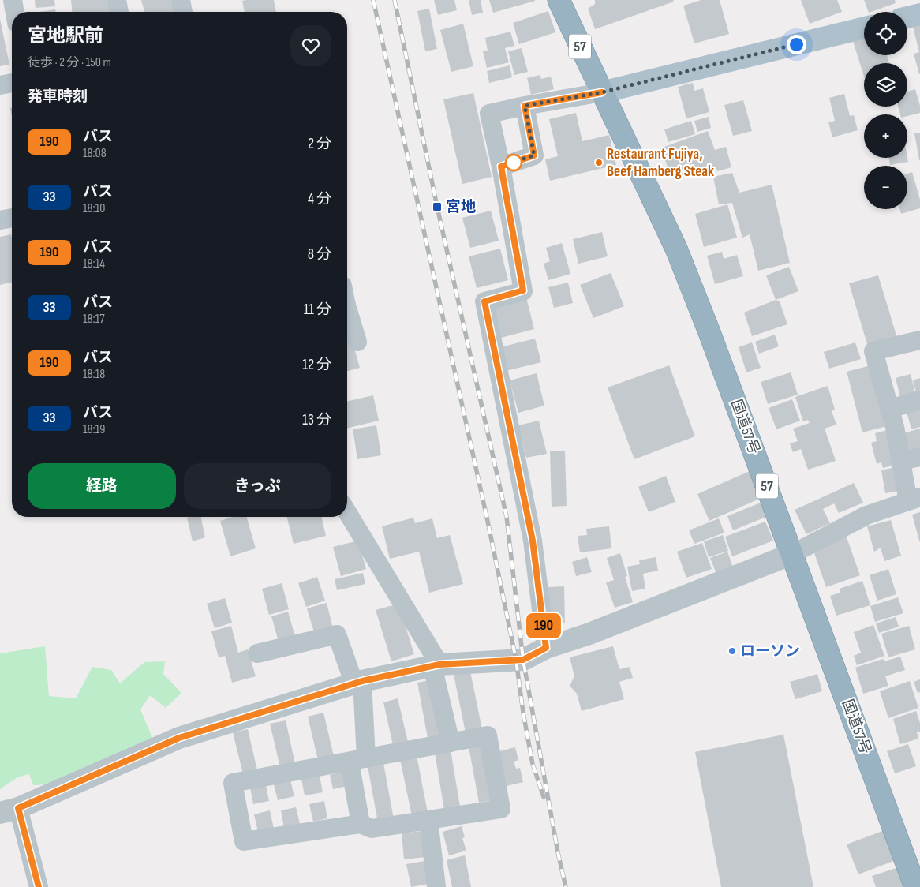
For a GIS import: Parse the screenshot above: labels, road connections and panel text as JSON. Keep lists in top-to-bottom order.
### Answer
{
  "streets": {
    "highway": ["57", "国道57号"]
  },
  "places": {
    "other": ["Restaurant Fujiya, Beef Hamberg Steak", "ローソン"],
    "transit": ["宮地"]
  },
  "lines": ["bus line 190"],
  "page": {
    "on_map": "190",
    "map_buttons": ["+", "−"],
    "heading": [
      ["宮地駅前", "徒歩 · 2 分 · 150 m"],
      "発車時刻"
    ],
    "list": [
      {
        "mark": "190",
        "name": "バス",
        "note": "18:08",
        "value": "2 分"
      },
      {
        "mark": "33",
        "name": "バス",
        "note": "18:10",
        "value": "4 分"
      },
      {
        "mark": "190",
        "name": "バス",
        "note": "18:14",
        "value": "8 分"
      },
      {
        "mark": "33",
        "name": "バス",
        "note": "18:17",
        "value": "11 分"
      },
      {
        "mark": "190",
        "name": "バス",
        "note": "18:18",
        "value": "12 分"
      },
      {
        "mark": "33",
        "name": "バス",
        "note": "18:19",
        "value": "13 分"
      }
    ],
    "buttons": ["経路", "きっぷ"]
  }
}
